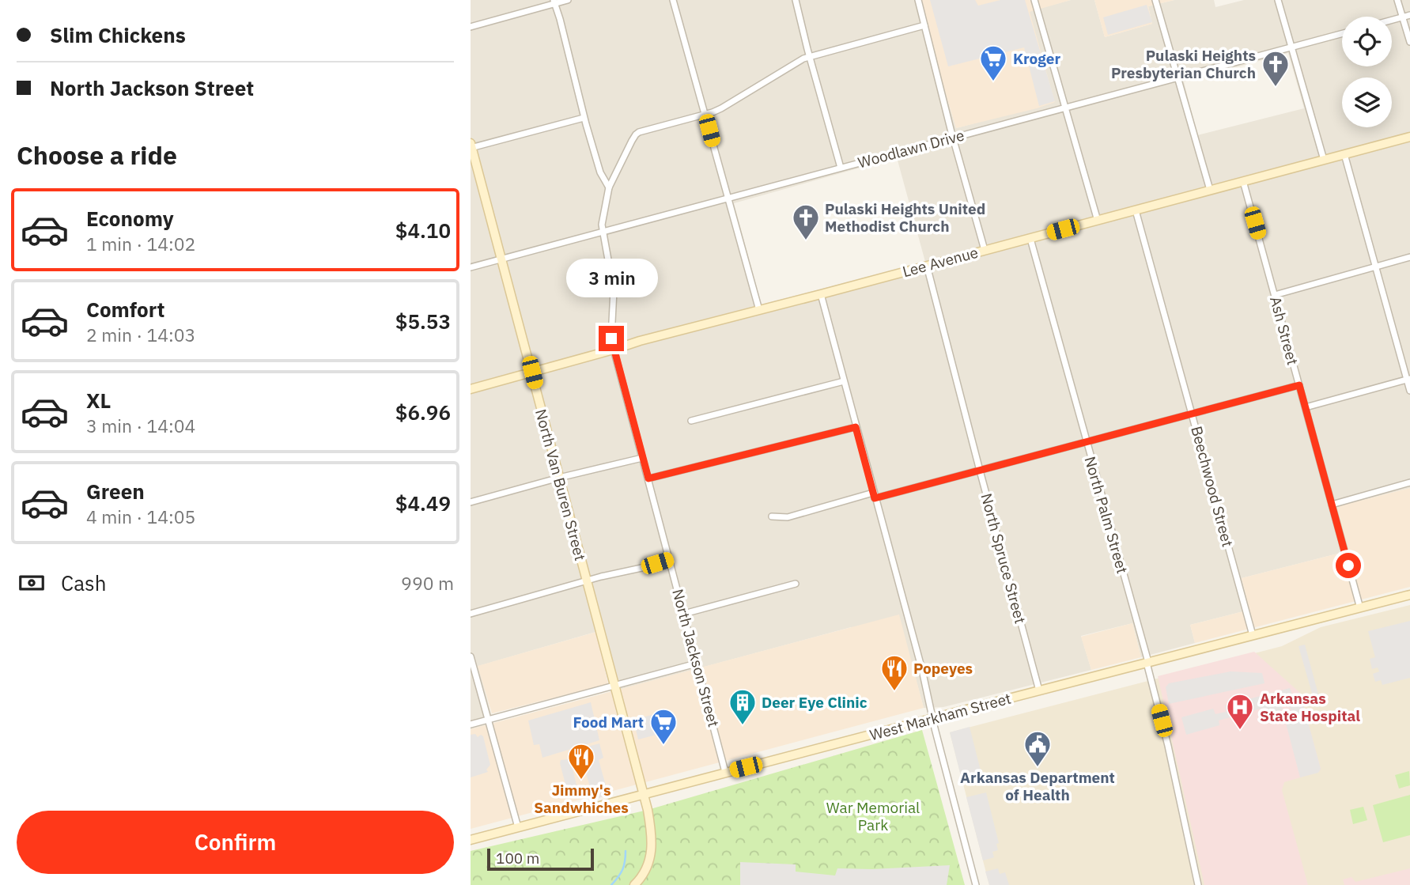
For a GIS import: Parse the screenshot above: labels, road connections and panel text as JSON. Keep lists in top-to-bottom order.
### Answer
{
  "streets": {
    "street": [
      "Woodlawn Drive",
      "Lee Avenue",
      "Ash Street",
      "North Van Buren Street",
      "Beechwood Street",
      "North Palm Street",
      "North Spruce Street",
      "North Jackson Street",
      "West Markham Street"
    ]
  },
  "crossings": [
    ["Woodlawn Drive", "North Van Buren Street"],
    ["Woodlawn Drive", "North Jackson Street"],
    ["Lee Avenue", "Ash Street"],
    ["Lee Avenue", "North Van Buren Street"],
    ["Lee Avenue", "Beechwood Street"],
    ["Lee Avenue", "North Palm Street"],
    ["Lee Avenue", "North Spruce Street"],
    ["Lee Avenue", "North Jackson Street"],
    ["Ash Street", "West Markham Street"],
    ["North Van Buren Street", "West Markham Street"],
    ["Beechwood Street", "West Markham Street"],
    ["North Palm Street", "West Markham Street"],
    ["North Spruce Street", "West Markham Street"],
    ["North Jackson Street", "West Markham Street"]
  ],
  "parks": ["War Memorial Park"],
  "places": {
    "supermarket": ["Kroger", "Food Mart"],
    "church": ["Pulaski Heights Presbyterian Church", "Pulaski Heights United Methodist Church"],
    "restaurant": ["Popeyes", "Jimmy's Sandwhiches"],
    "building": ["Deer Eye Clinic"],
    "hospital": ["Arkansas State Hospital"],
    "public building": ["Arkansas Department of Health"]
  },
  "scale_bar": "100 m",
  "page": {
    "banner": ["Slim Chickens", "North Jackson Street"],
    "heading": "Choose a ride",
    "list": [
      {
        "name": "Economy",
        "note": "1 min · 14:02",
        "value": "$4.10"
      },
      {
        "name": "Comfort",
        "note": "2 min · 14:03",
        "value": "$5.53"
      },
      {
        "name": "XL",
        "note": "3 min · 14:04",
        "value": "$6.96"
      },
      {
        "name": "Green",
        "note": "4 min · 14:05",
        "value": "$4.49"
      }
    ],
    "bubble": "3 min",
    "pay": ["Cash", "990 m"],
    "buttons": "Confirm",
    "scale": "100 m"
  }
}
